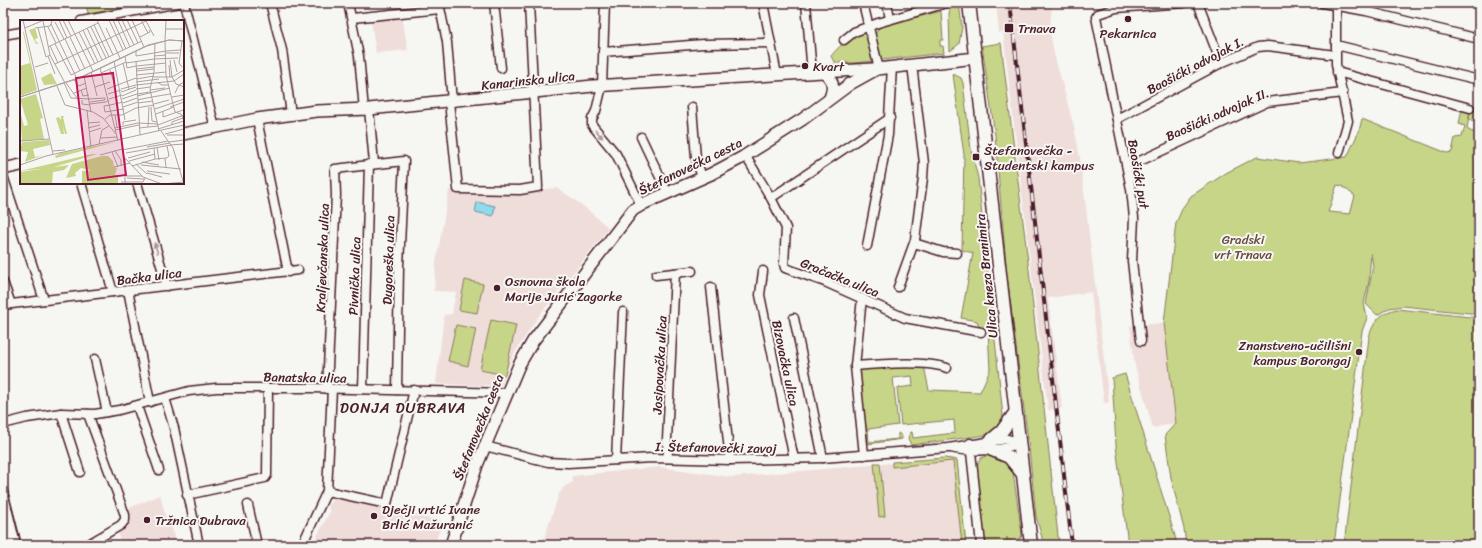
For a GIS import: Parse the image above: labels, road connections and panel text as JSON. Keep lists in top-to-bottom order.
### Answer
{
  "streets": {
    "main road": ["Ulica kneza Branimira"],
    "street": [
      "Baošićki odvojak I.",
      "Kanarinska ulica",
      "Baošićki odvojak II.",
      "Štefanovečka cesta",
      "Baošićki put",
      "Kraljevčanska ulica",
      "Dugoreška ulica",
      "Bačka ulica",
      "Pivnička ulica",
      "Gračačka ulica",
      "Bizovačka ulica",
      "Josipovačka ulica",
      "Banatska ulica",
      "I. Štefanovečki zavoj"
    ]
  },
  "crossings": [
    ["Baošićki odvojak I.", "Baošićki put"],
    ["Kanarinska ulica", "Štefanovečka cesta"],
    ["Kanarinska ulica", "Pivnička ulica"],
    ["Baošićki odvojak II.", "Baošićki put"],
    ["Štefanovečka cesta", "Ulica kneza Branimira"],
    ["Štefanovečka cesta", "Gračačka ulica"],
    ["Štefanovečka cesta", "Banatska ulica"],
    ["Štefanovečka cesta", "I. Štefanovečki zavoj"],
    ["Kraljevčanska ulica", "Dugoreška ulica"],
    ["Kraljevčanska ulica", "Pivnička ulica"],
    ["Kraljevčanska ulica", "Banatska ulica"],
    ["Dugoreška ulica", "Pivnička ulica"],
    ["Dugoreška ulica", "Banatska ulica"],
    ["Pivnička ulica", "Banatska ulica"],
    ["Ulica kneza Branimira", "I. Štefanovečki zavoj"],
    ["Bizovačka ulica", "I. Štefanovečki zavoj"],
    ["Josipovačka ulica", "I. Štefanovečki zavoj"]
  ],
  "districts": ["DONJA DUBRAVA"],
  "parks": ["Gradski vrt Trnava"],
  "places": {
    "other": [
      "Pekarnica",
      "Kvart",
      "Osnovna škola Marije Jurić Zagorke",
      "Znanstveno-učilišni kampus Borongaj",
      "Dječji vrtić Ivane Brlić Mažuranić",
      "Tržnica Dubrava"
    ],
    "transit": ["Trnava", "Štefanovečka - Studentski kampus"]
  }
}
